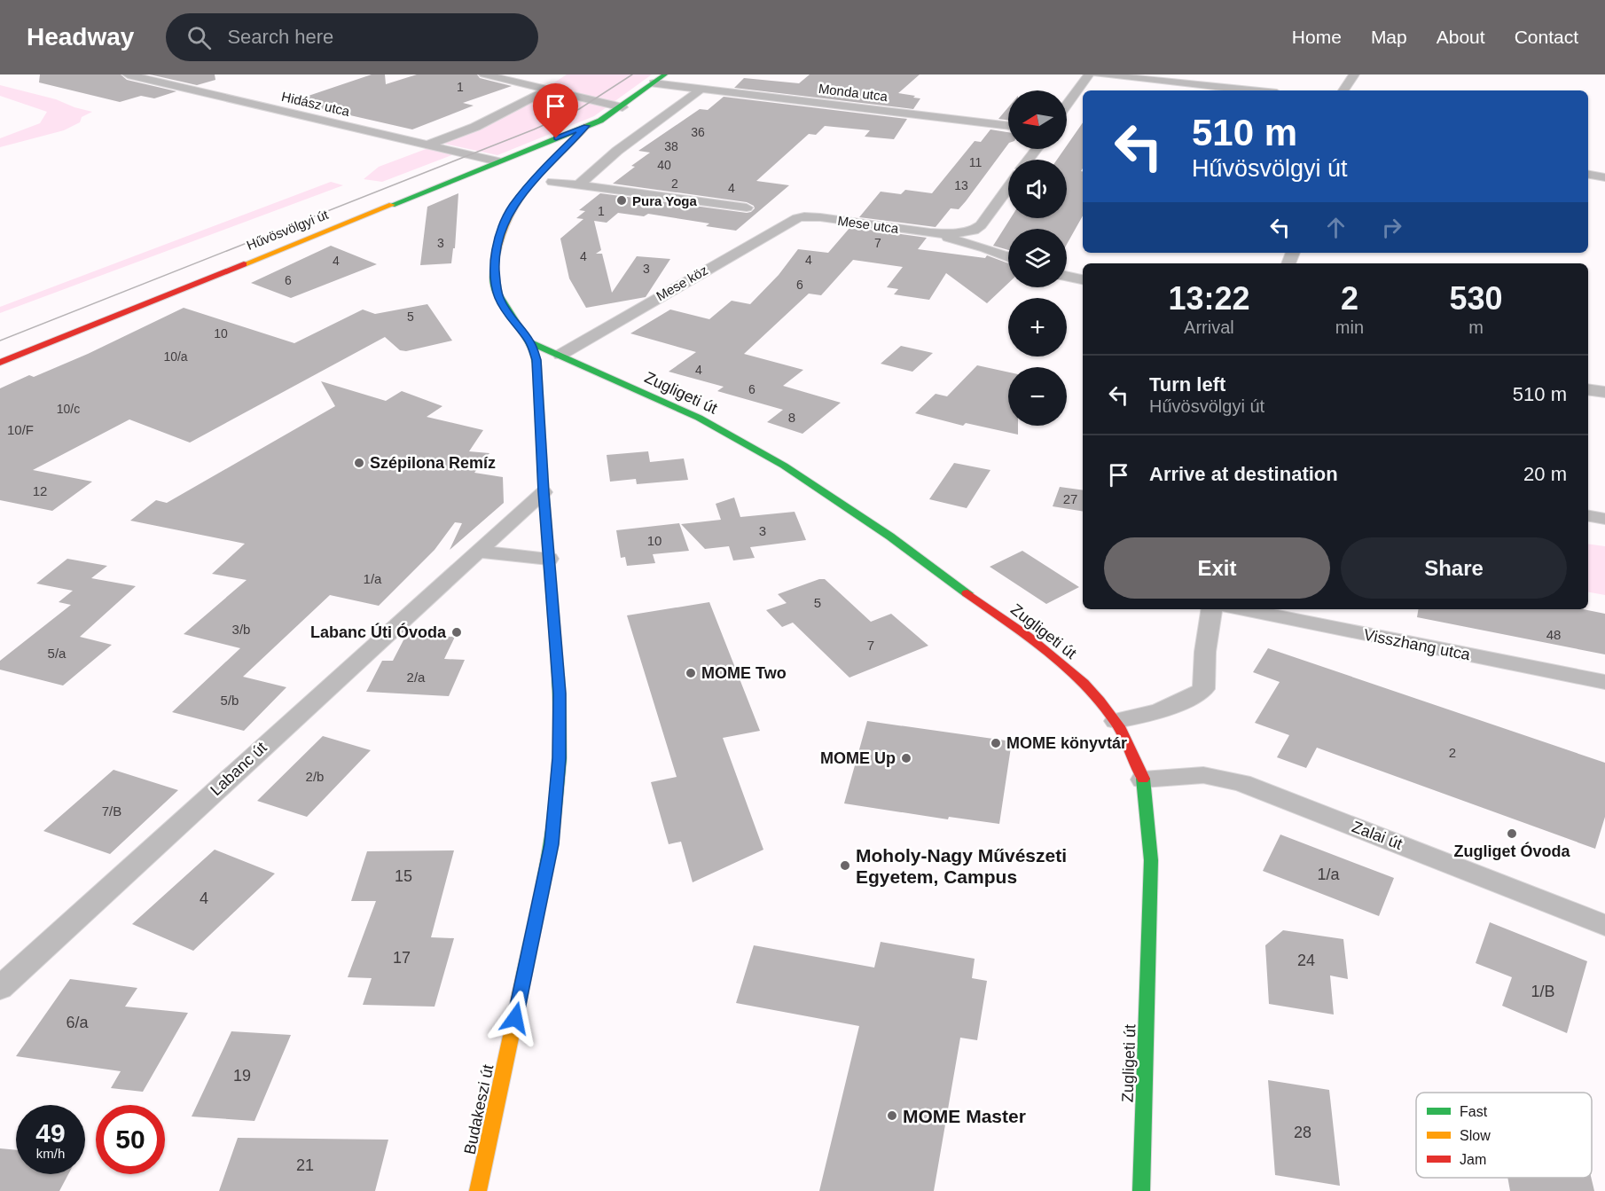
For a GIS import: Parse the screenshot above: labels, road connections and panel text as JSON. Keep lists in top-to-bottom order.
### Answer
{
  "streets": {
    "main road": ["Hűvösvölgyi út", "Zugligeti út", "Budakeszi út"],
    "street": [
      "Monda utca",
      "Hidász utca",
      "Mese utca",
      "Mese köz",
      "Visszhang utca",
      "Labanc út",
      "Zalai út"
    ]
  },
  "crossings": [
    ["Hidász utca", "Hűvösvölgyi út"],
    ["Mese utca", "Mese köz"],
    ["Hűvösvölgyi út", "Budakeszi út"],
    ["Mese köz", "Zugligeti út"],
    ["Zugligeti út", "Zalai út"],
    ["Zugligeti út", "Budakeszi út"],
    ["Labanc út", "Budakeszi út"]
  ],
  "places": [
    "Pura Yoga",
    "Szépilona Remíz",
    "Labanc Úti Óvoda",
    "MOME Two",
    "MOME könyvtár",
    "MOME Up",
    "Zugliget Óvoda",
    "Moholy-Nagy Művészeti Egyetem, Campus",
    "MOME Master"
  ],
  "house_numbers": [
    "1",
    "36",
    "38",
    "11",
    "40",
    "2",
    "13",
    "4",
    "1",
    "3",
    "7",
    "4",
    "4",
    "4",
    "3",
    "6",
    "6",
    "5",
    "10",
    "10/a",
    "4",
    "6",
    "10/c",
    "8",
    "10/F",
    "12",
    "27",
    "3",
    "10",
    "1/a",
    "5",
    "3/b",
    "48",
    "7",
    "5/a",
    "2/a",
    "5/b",
    "2",
    "2/b",
    "7/B",
    "1/a",
    "15",
    "4",
    "17",
    "24",
    "1/B",
    "6/a",
    "19",
    "28",
    "21"
  ],
  "legend": ["Fast", "Slow", "Jam"],
  "north": "left",
  "page": {
    "header": "Headway",
    "search": "Search here",
    "nav": [
      "Home",
      "Map",
      "About",
      "Contact"
    ],
    "map_buttons": ["+", "−"],
    "turn": ["510 m", "Hűvösvölgyi út"],
    "eta": [
      "13:22",
      "Arrival",
      "2",
      "min",
      "530",
      "m"
    ],
    "list": [
      {
        "name": "Turn left",
        "note": "Hűvösvölgyi út",
        "value": "510 m"
      },
      {
        "name": "Arrive at destination",
        "value": "20 m"
      }
    ],
    "buttons": ["Exit", "Share"],
    "speed": "49 km/h",
    "limit": "50"
  }
}
